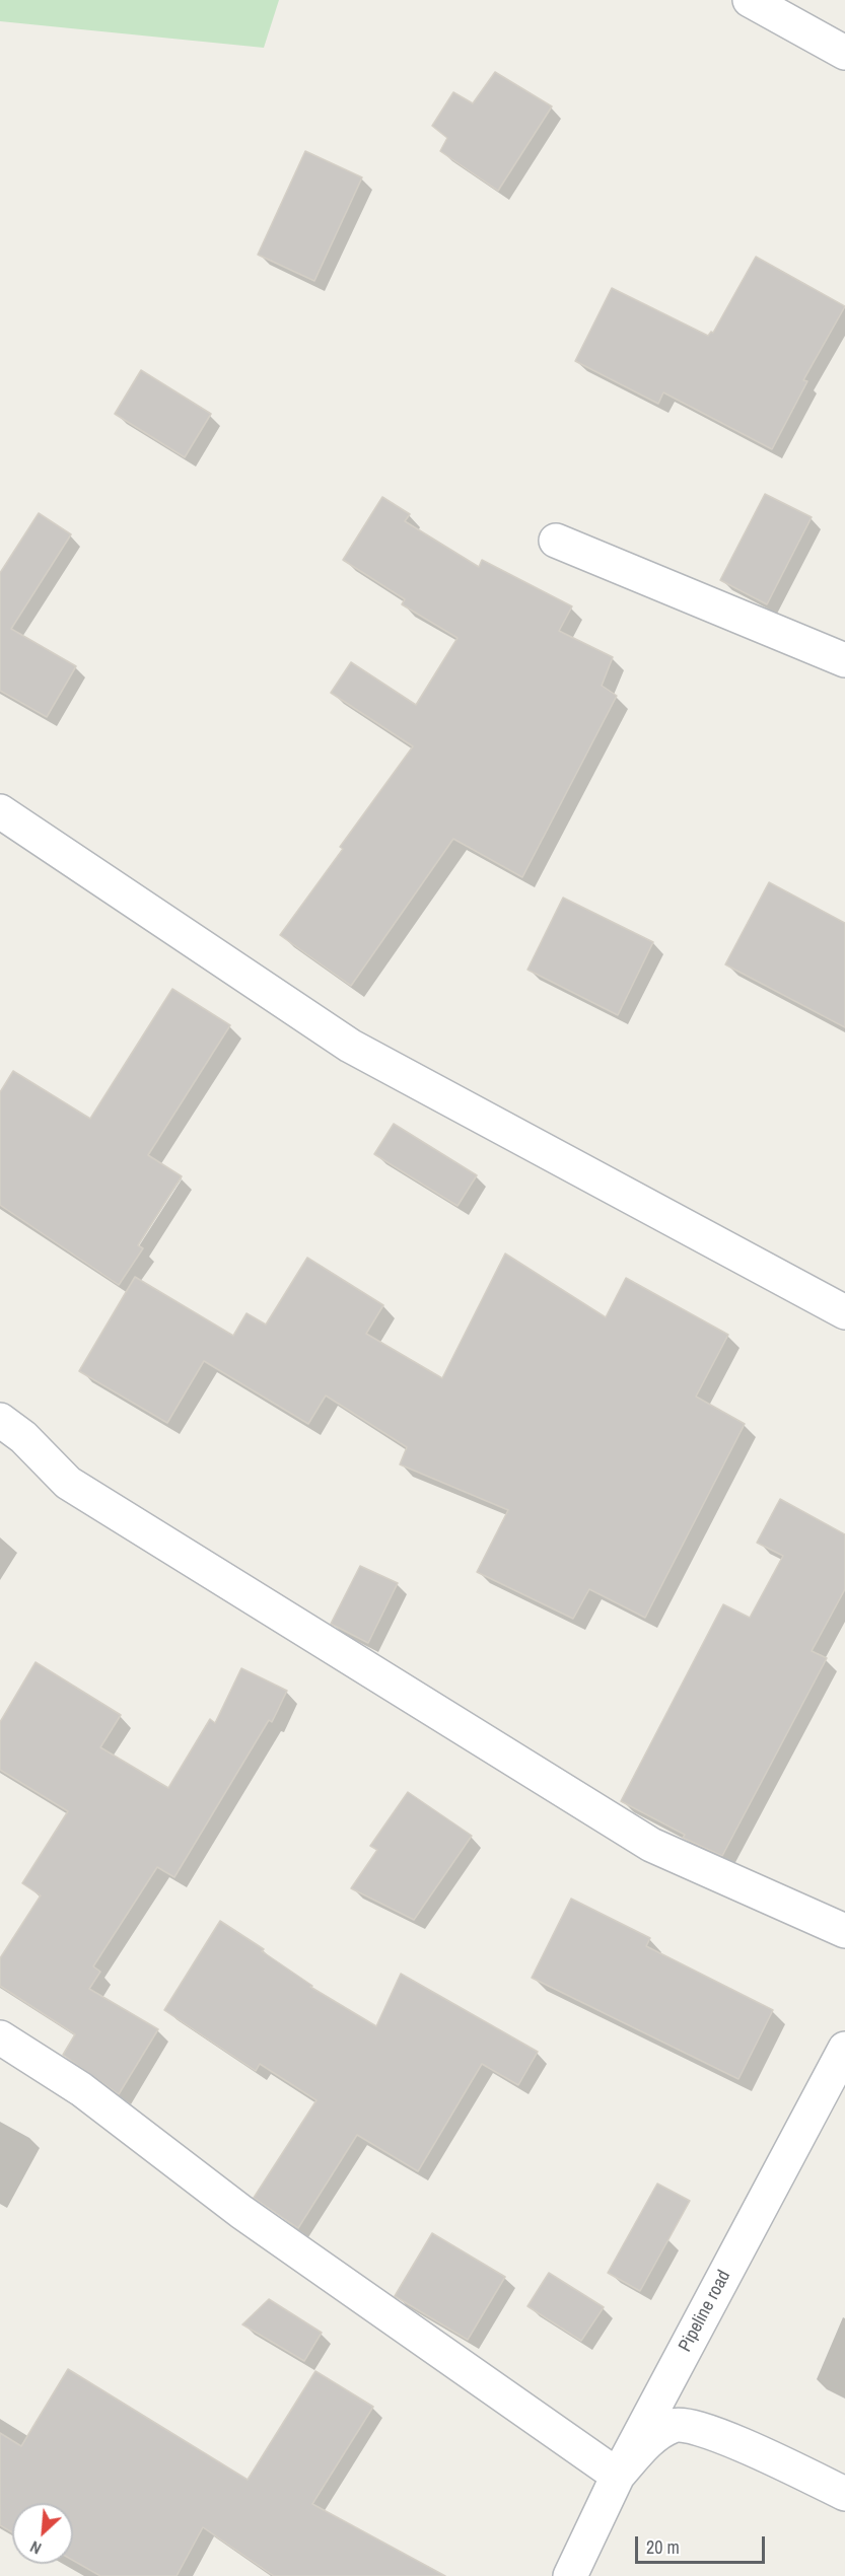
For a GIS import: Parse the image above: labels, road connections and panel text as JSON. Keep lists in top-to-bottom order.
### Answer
{
  "streets": {
    "street": ["Pipeline road"]
  },
  "scale_bar": "20 m",
  "north": "bottom left"
}
